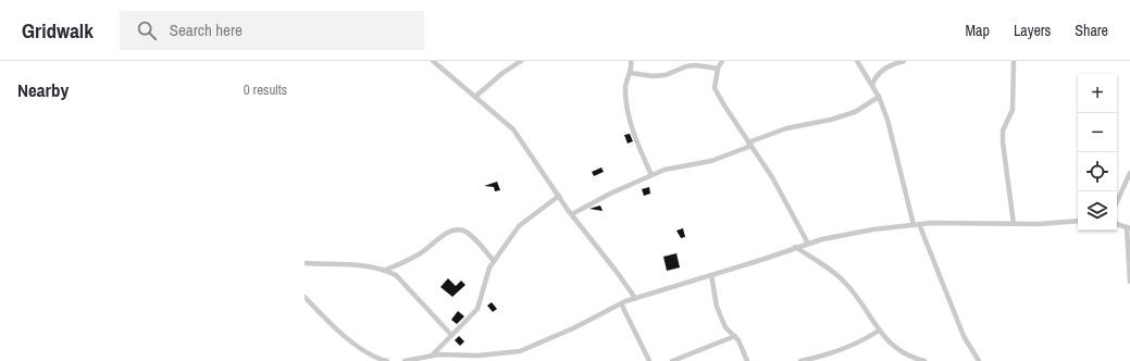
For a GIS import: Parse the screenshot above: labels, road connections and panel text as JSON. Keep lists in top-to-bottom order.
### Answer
{
  "page": {
    "header": "Gridwalk",
    "search": "Search here",
    "nav": ["Map", "Layers", "Share"],
    "heading": ["Nearby", "0 results"],
    "map_buttons": ["+", "−"]
  }
}
